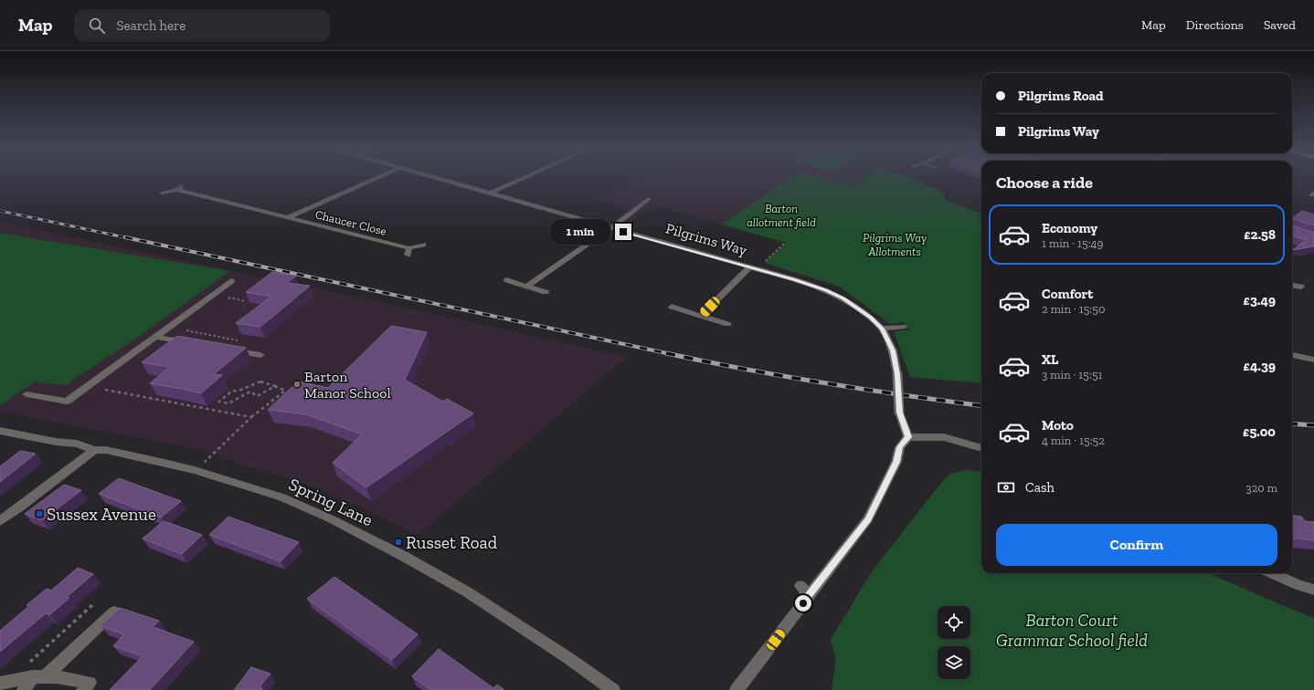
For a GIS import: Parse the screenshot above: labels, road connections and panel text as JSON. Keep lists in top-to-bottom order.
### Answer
{
  "streets": {
    "street": ["Chaucer Close", "Pilgrims Way", "Spring Lane"]
  },
  "parks": ["Barton allotment field", "Pilgrims Way Allotments", "Barton Court Grammar School field"],
  "places": {
    "other": ["Barton Manor School"],
    "transit": ["Sussex Avenue", "Russet Road"]
  },
  "page": {
    "header": "Map",
    "search": "Search here",
    "nav": ["Map", "Directions", "Saved"],
    "banner": ["Pilgrims Road", "Pilgrims Way"],
    "heading": "Choose a ride",
    "list": [
      {
        "name": "Economy",
        "note": "1 min · 15:49",
        "value": "£2.58"
      },
      {
        "name": "Comfort",
        "note": "2 min · 15:50",
        "value": "£3.49"
      },
      {
        "name": "XL",
        "note": "3 min · 15:51",
        "value": "£4.39"
      },
      {
        "name": "Moto",
        "note": "4 min · 15:52",
        "value": "£5.00"
      }
    ],
    "bubble": "1 min",
    "pay": ["Cash", "320 m"],
    "buttons": "Confirm"
  }
}
